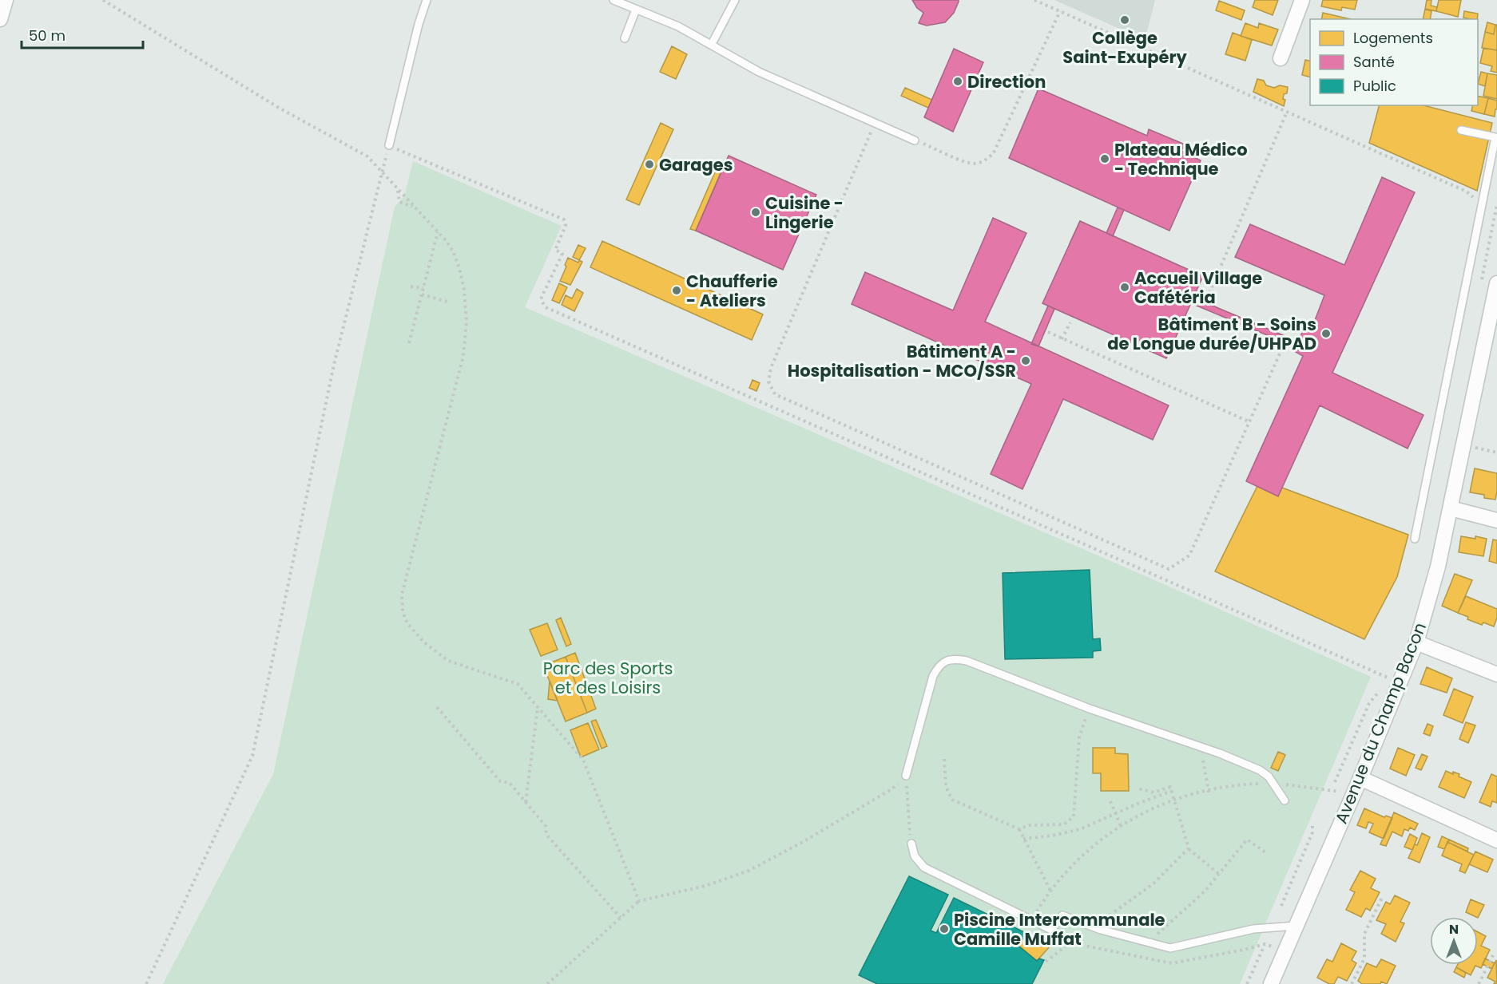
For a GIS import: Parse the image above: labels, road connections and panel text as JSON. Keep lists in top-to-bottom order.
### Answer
{
  "streets": {
    "street": ["Avenue du Champ Bacon"]
  },
  "parks": ["Parc des Sports et des Loisirs"],
  "places": [
    "Collège Saint-Exupéry",
    "Direction",
    "Plateau Médico - Technique",
    "Garages",
    "Cuisine - Lingerie",
    "Accueil Village Cafétéria",
    "Chaufferie - Ateliers",
    "Bâtiment B - Soins de Longue durée/UHPAD",
    "Bâtiment A - Hospitalisation - MCO/SSR",
    "Piscine Intercommunale Camille Muffat"
  ],
  "legend": ["Logements", "Santé", "Public"],
  "scale_bar": "50 m",
  "north": "top"
}
